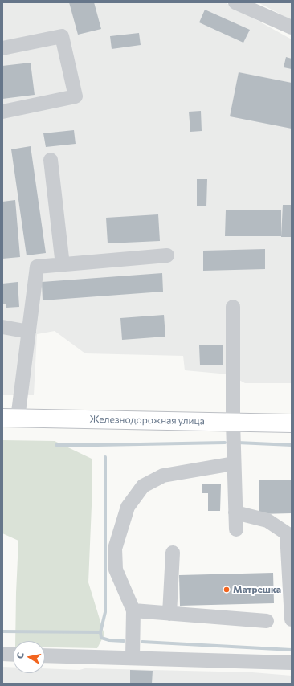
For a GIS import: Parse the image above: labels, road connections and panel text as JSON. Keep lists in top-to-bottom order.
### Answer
{
  "streets": {
    "main road": ["Железнодорожная улица"]
  },
  "places": ["Матрешка"],
  "north": "left"
}
